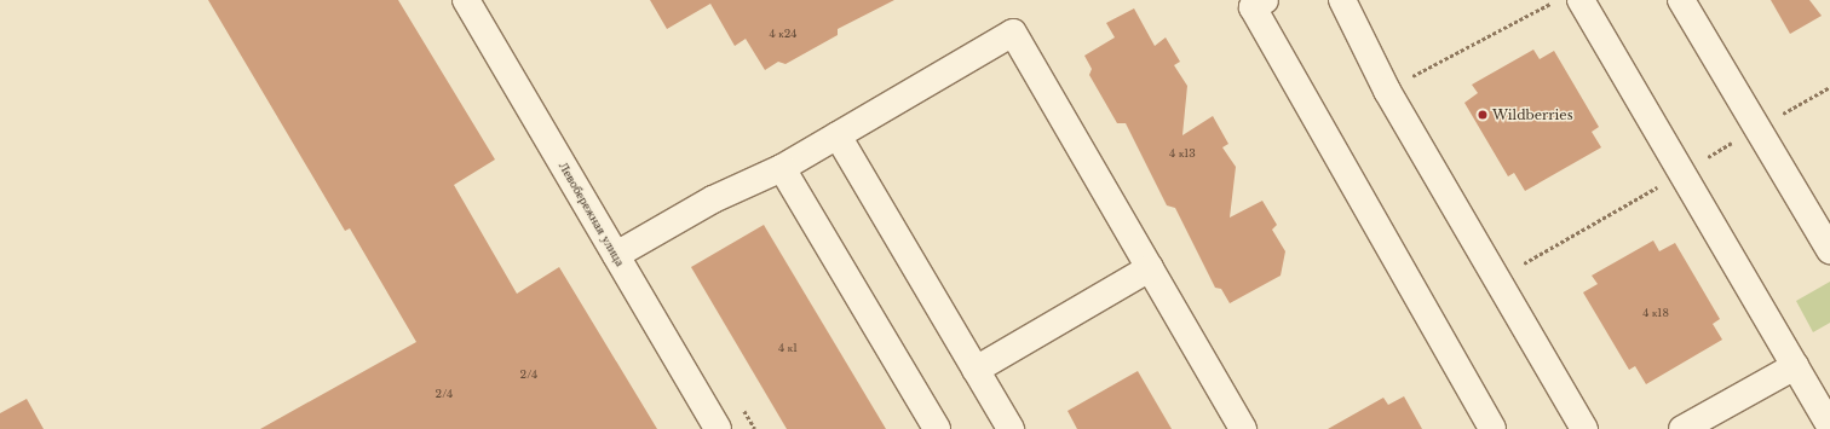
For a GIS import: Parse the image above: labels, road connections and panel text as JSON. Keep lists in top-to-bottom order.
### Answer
{
  "streets": {
    "street": ["Левобережная улица"]
  },
  "places": ["Wildberries"],
  "house_numbers": [
    "4 к24",
    "4 к13",
    "4 к18",
    "4 к1",
    "2/4",
    "2/4"
  ]
}
